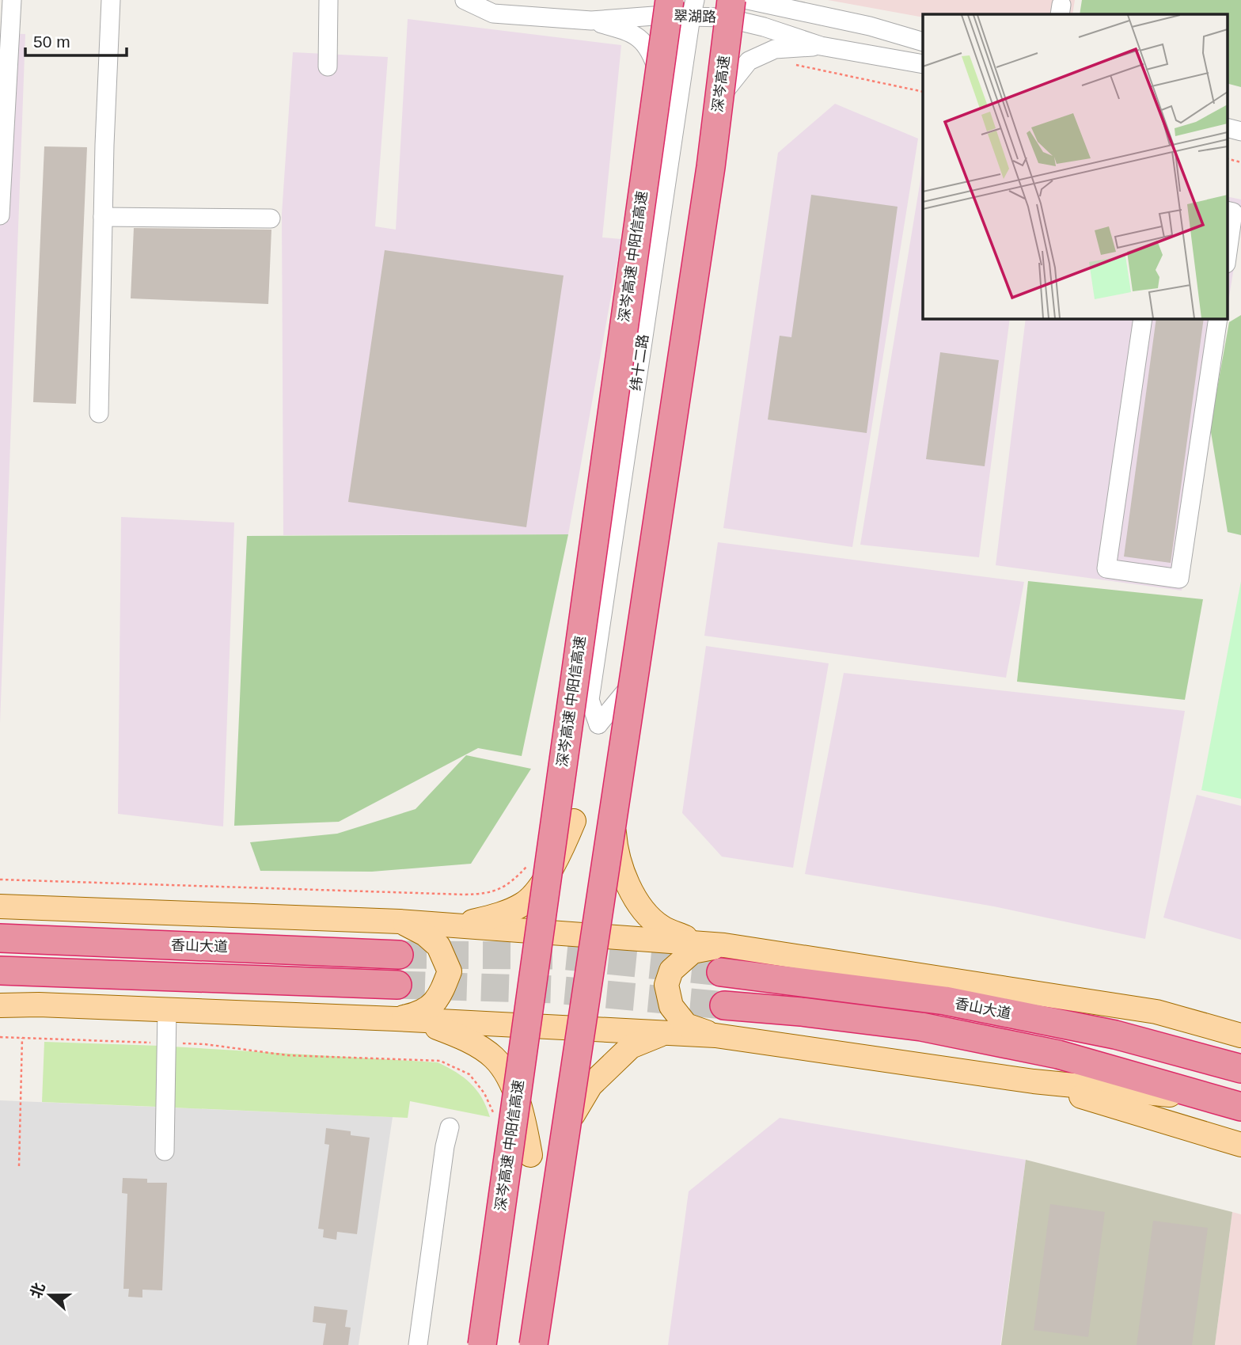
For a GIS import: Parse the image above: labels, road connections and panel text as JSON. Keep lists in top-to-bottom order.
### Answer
{
  "streets": {
    "highway": ["深岑高速", "深岑高速 中阳信高速", "香山大道"],
    "street": ["翠湖路", "纬十二路"]
  },
  "crossings": [
    ["翠湖路", "深岑高速"],
    ["翠湖路", "纬十二路"]
  ],
  "scale_bar": "50 m",
  "north": "left"
}
